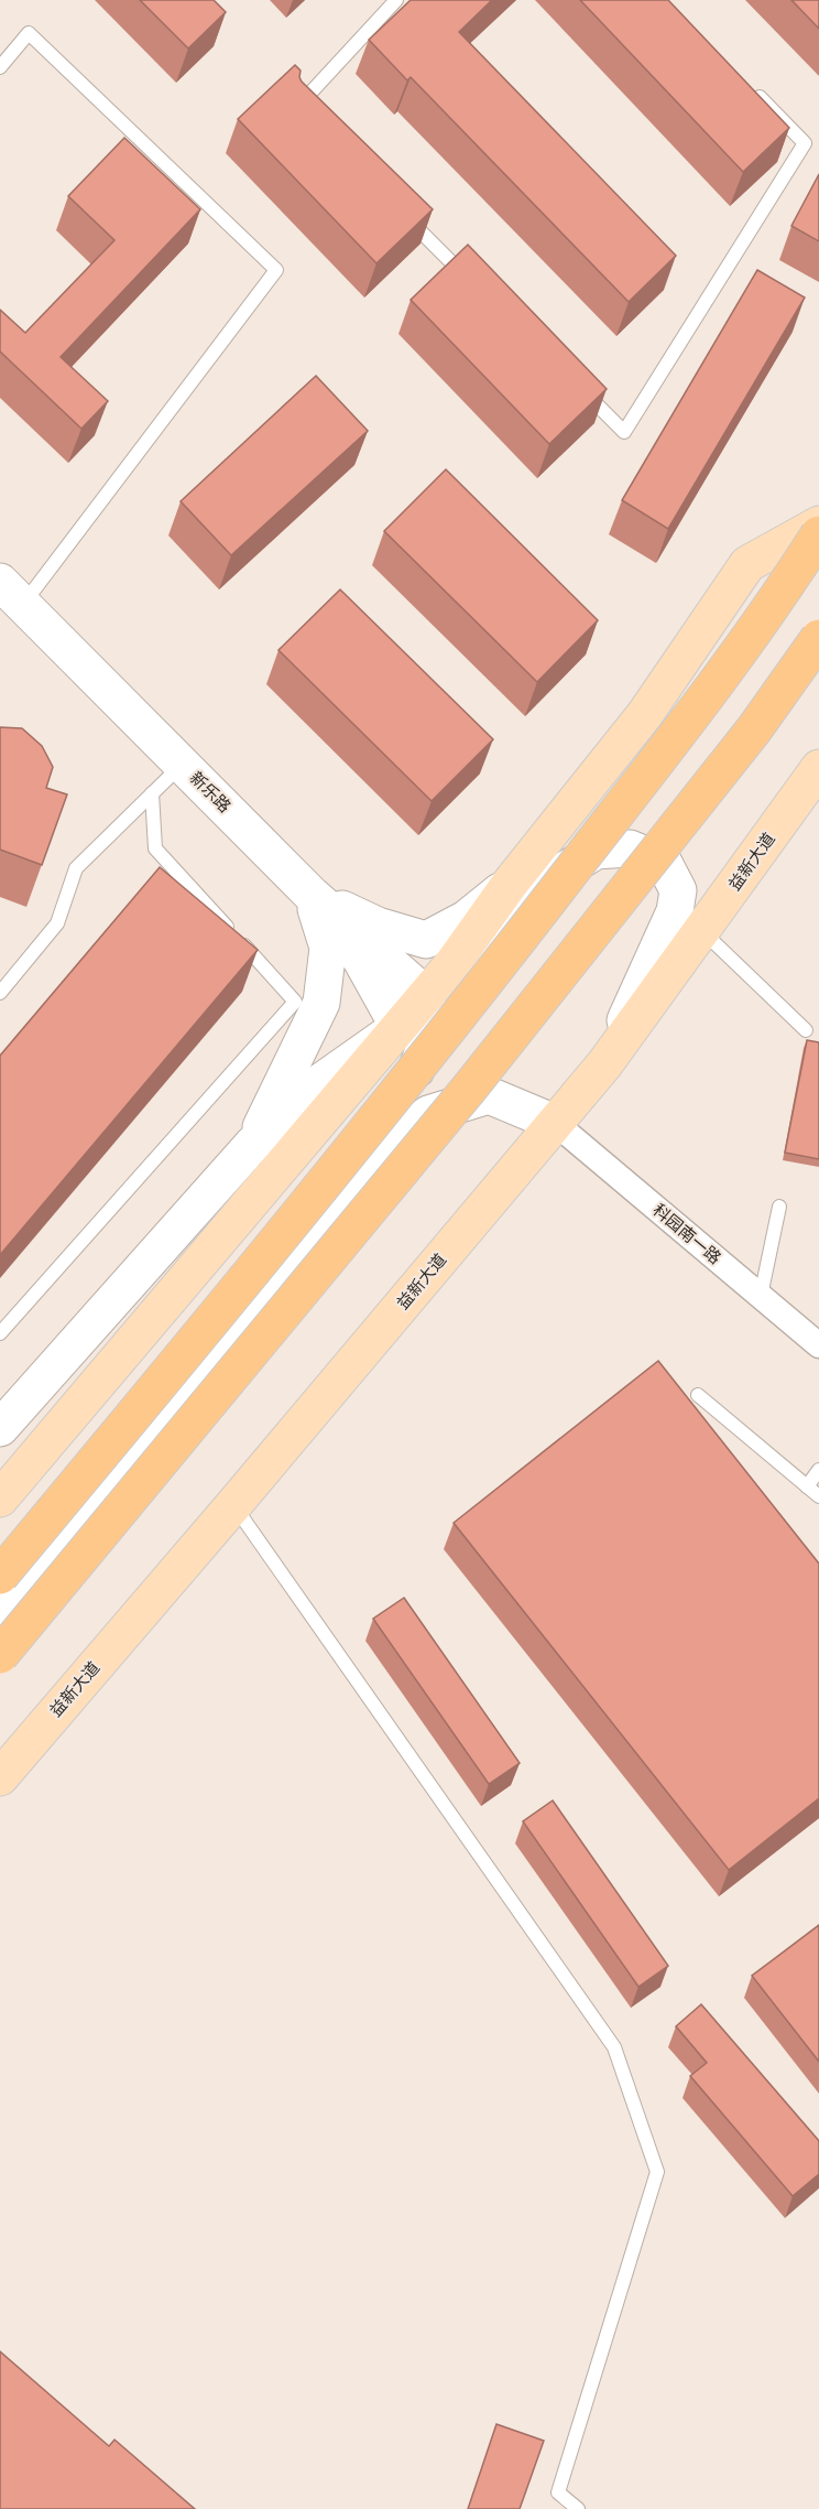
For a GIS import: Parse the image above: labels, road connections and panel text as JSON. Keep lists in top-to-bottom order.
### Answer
{
  "streets": {
    "main road": ["益新大道"],
    "street": ["新乐路", "科园南一路"]
  },
  "crossings": [
    ["益新大道", "科园南一路"]
  ]
}
